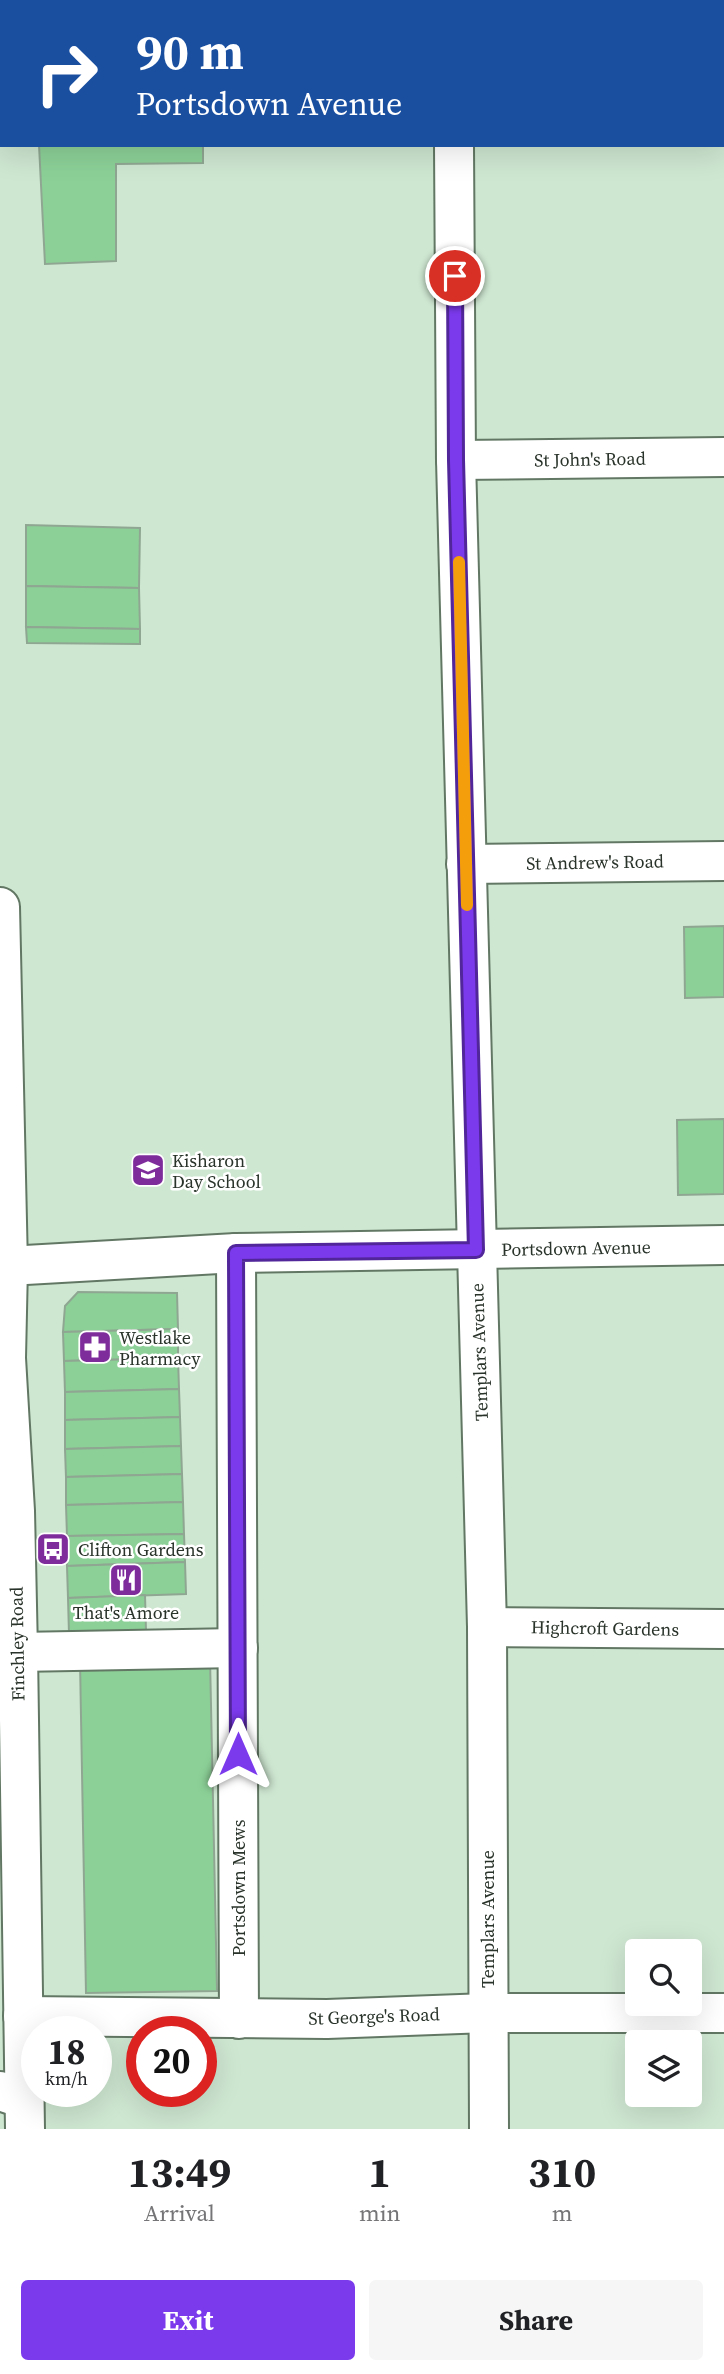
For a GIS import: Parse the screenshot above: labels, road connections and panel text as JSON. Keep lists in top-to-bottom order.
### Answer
{
  "streets": {
    "street": [
      "St John's Road",
      "St Andrew's Road",
      "Portsdown Avenue",
      "Templars Avenue",
      "Highcroft Gardens",
      "Finchley Road",
      "Portsdown Mews",
      "St George's Road"
    ]
  },
  "crossings": [
    ["St John's Road", "Templars Avenue"],
    ["St Andrew's Road", "Templars Avenue"],
    ["Portsdown Avenue", "Templars Avenue"],
    ["Portsdown Avenue", "Finchley Road"],
    ["Portsdown Avenue", "Portsdown Mews"],
    ["Templars Avenue", "Highcroft Gardens"],
    ["Templars Avenue", "St George's Road"],
    ["Portsdown Mews", "St George's Road"]
  ],
  "places": {
    "school or university": ["Kisharon Day School"],
    "pharmacy": ["Westlake Pharmacy"],
    "bus stop": ["Clifton Gardens"],
    "restaurant": ["That's Amore"]
  },
  "page": {
    "turn": ["90 m", "Portsdown Avenue"],
    "speed": "18 km/h",
    "limit": "20",
    "eta": [
      "13:49",
      "Arrival",
      "1",
      "min",
      "310",
      "m"
    ],
    "buttons": ["Exit", "Share"]
  }
}
